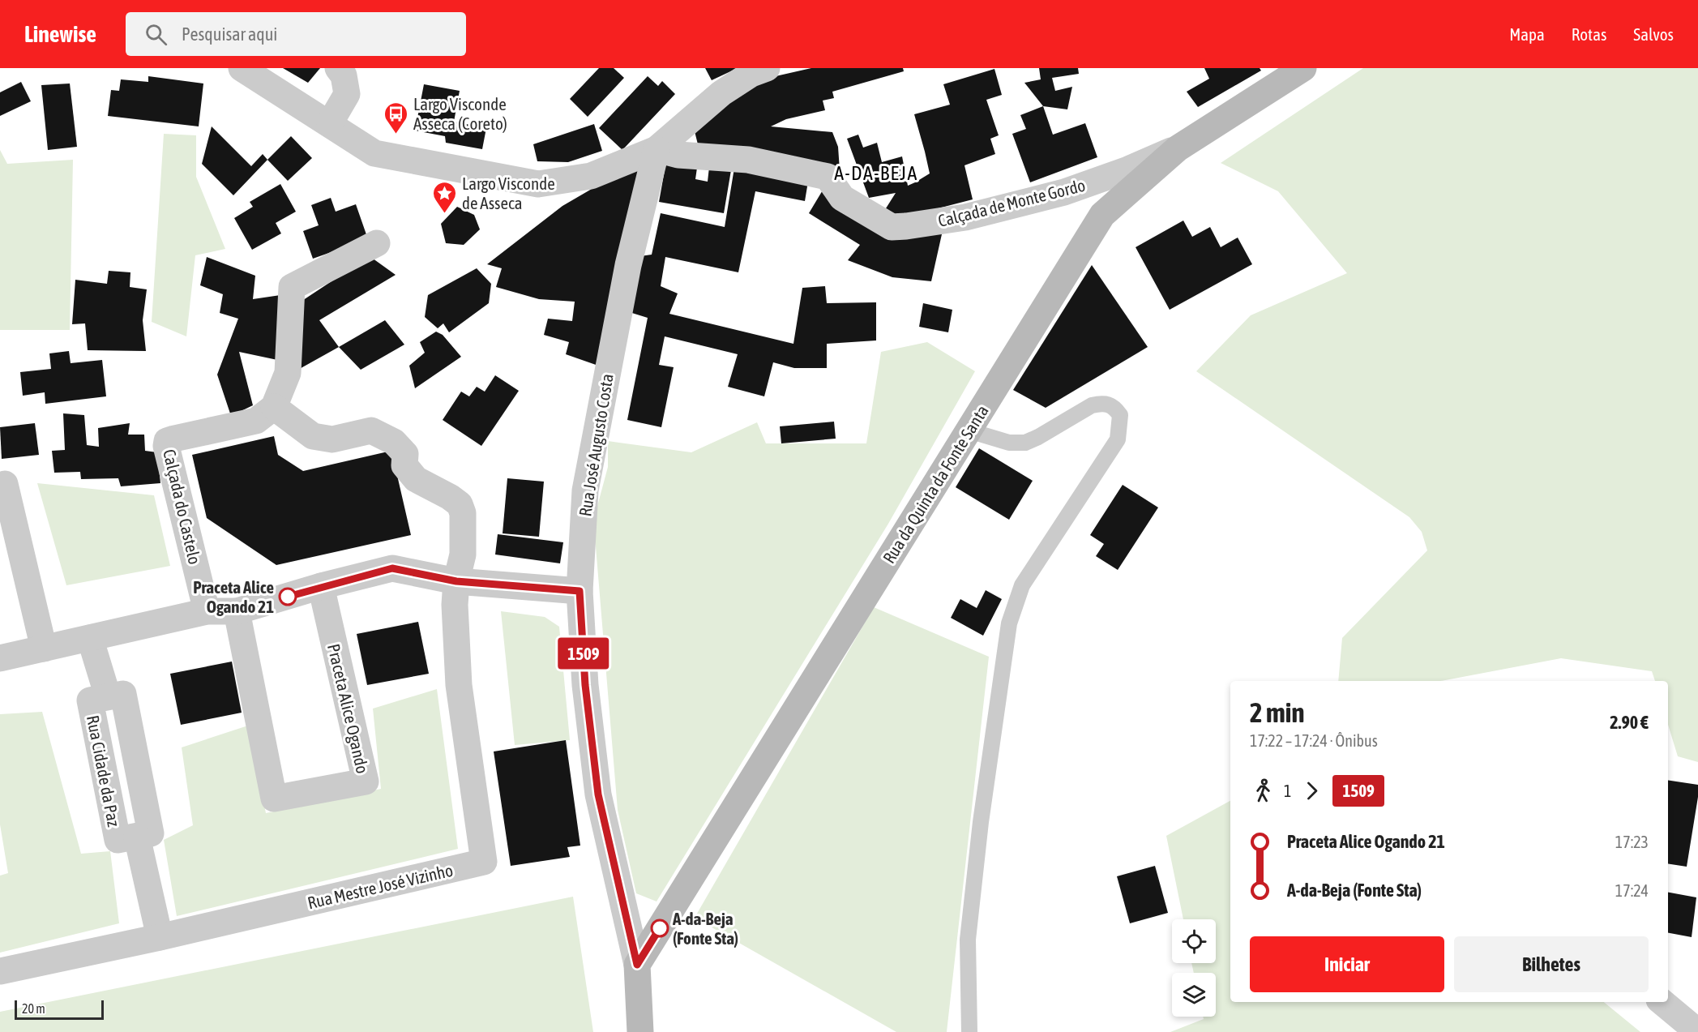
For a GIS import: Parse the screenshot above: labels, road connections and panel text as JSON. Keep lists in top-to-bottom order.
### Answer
{
  "streets": {
    "street": [
      "Calçada de Monte Gordo",
      "Rua José Augusto Costa",
      "Rua da Quinta da Fonte Santa",
      "Calçada do Castelo",
      "Praceta Alice Ogando",
      "Rua Cidade da Paz",
      "Rua Mestre José Vizinho"
    ]
  },
  "crossings": [
    ["Calçada de Monte Gordo", "Rua José Augusto Costa"],
    ["Calçada de Monte Gordo", "Rua da Quinta da Fonte Santa"],
    ["Rua José Augusto Costa", "Rua da Quinta da Fonte Santa"],
    ["Rua Cidade da Paz", "Rua Mestre José Vizinho"]
  ],
  "districts": ["A-DA-BEJA"],
  "places": {
    "bus stop": ["Largo Visconde Asseca (Coreto)"],
    "place": ["Largo Visconde de Asseca"],
    "other": ["Praceta Alice Ogando 21", "A-da-Beja (Fonte Sta)"]
  },
  "lines": ["bus line 1509"],
  "scale_bar": "20 m",
  "page": {
    "header": "Linewise",
    "search": "Pesquisar aqui",
    "nav": ["Mapa", "Rotas", "Salvos"],
    "on_map": "1509",
    "heading": ["2 min", "17:22 – 17:24 · Ônibus", "2.90 €"],
    "legs": ["1", "1509"],
    "list": [
      {
        "name": "Praceta Alice Ogando 21",
        "value": "17:23"
      },
      {
        "name": "A-da-Beja (Fonte Sta)",
        "value": "17:24"
      }
    ],
    "buttons": ["Iniciar", "Bilhetes"],
    "scale": "20 m"
  }
}
